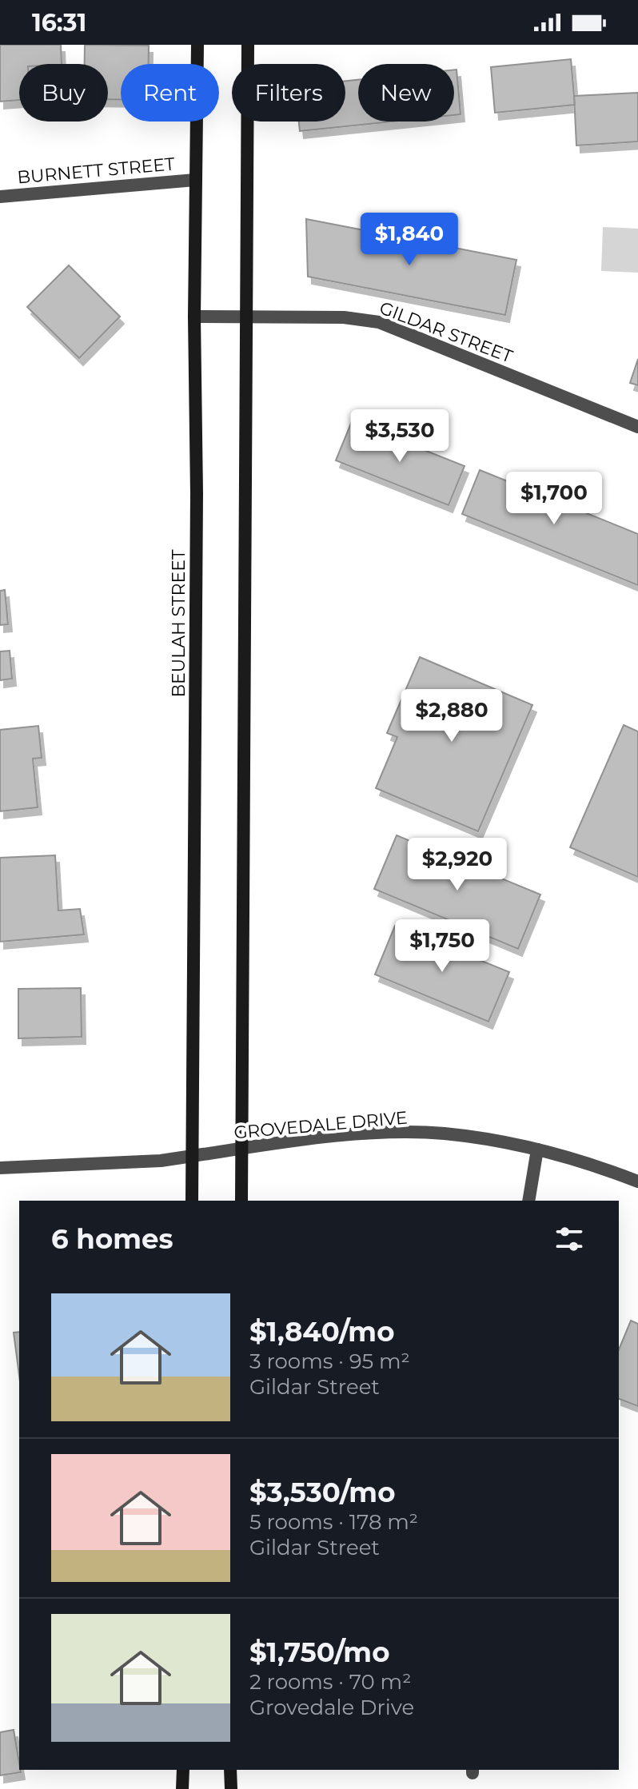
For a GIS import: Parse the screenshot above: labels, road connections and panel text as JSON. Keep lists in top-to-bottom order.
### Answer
{
  "streets": {
    "main road": ["BEULAH STREET"],
    "street": ["BURNETT STREET", "GILDAR STREET", "GROVEDALE DRIVE"]
  },
  "crossings": [
    ["BURNETT STREET", "BEULAH STREET"],
    ["GILDAR STREET", "BEULAH STREET"],
    ["BEULAH STREET", "GROVEDALE DRIVE"]
  ],
  "page": {
    "status": "16:31",
    "chip": [
      "Buy",
      "Rent",
      "Filters",
      "New"
    ],
    "price": [
      "$1,840",
      "$3,530",
      "$1,700",
      "$2,880",
      "$2,920",
      "$1,750"
    ],
    "heading": "6 homes",
    "list": [
      {
        "name": "$1,840/mo",
        "note": "3 rooms · 95 m² · Gildar Street"
      },
      {
        "name": "$3,530/mo",
        "note": "5 rooms · 178 m² · Gildar Street"
      },
      {
        "name": "$1,750/mo",
        "note": "2 rooms · 70 m² · Grovedale Drive"
      }
    ]
  }
}
